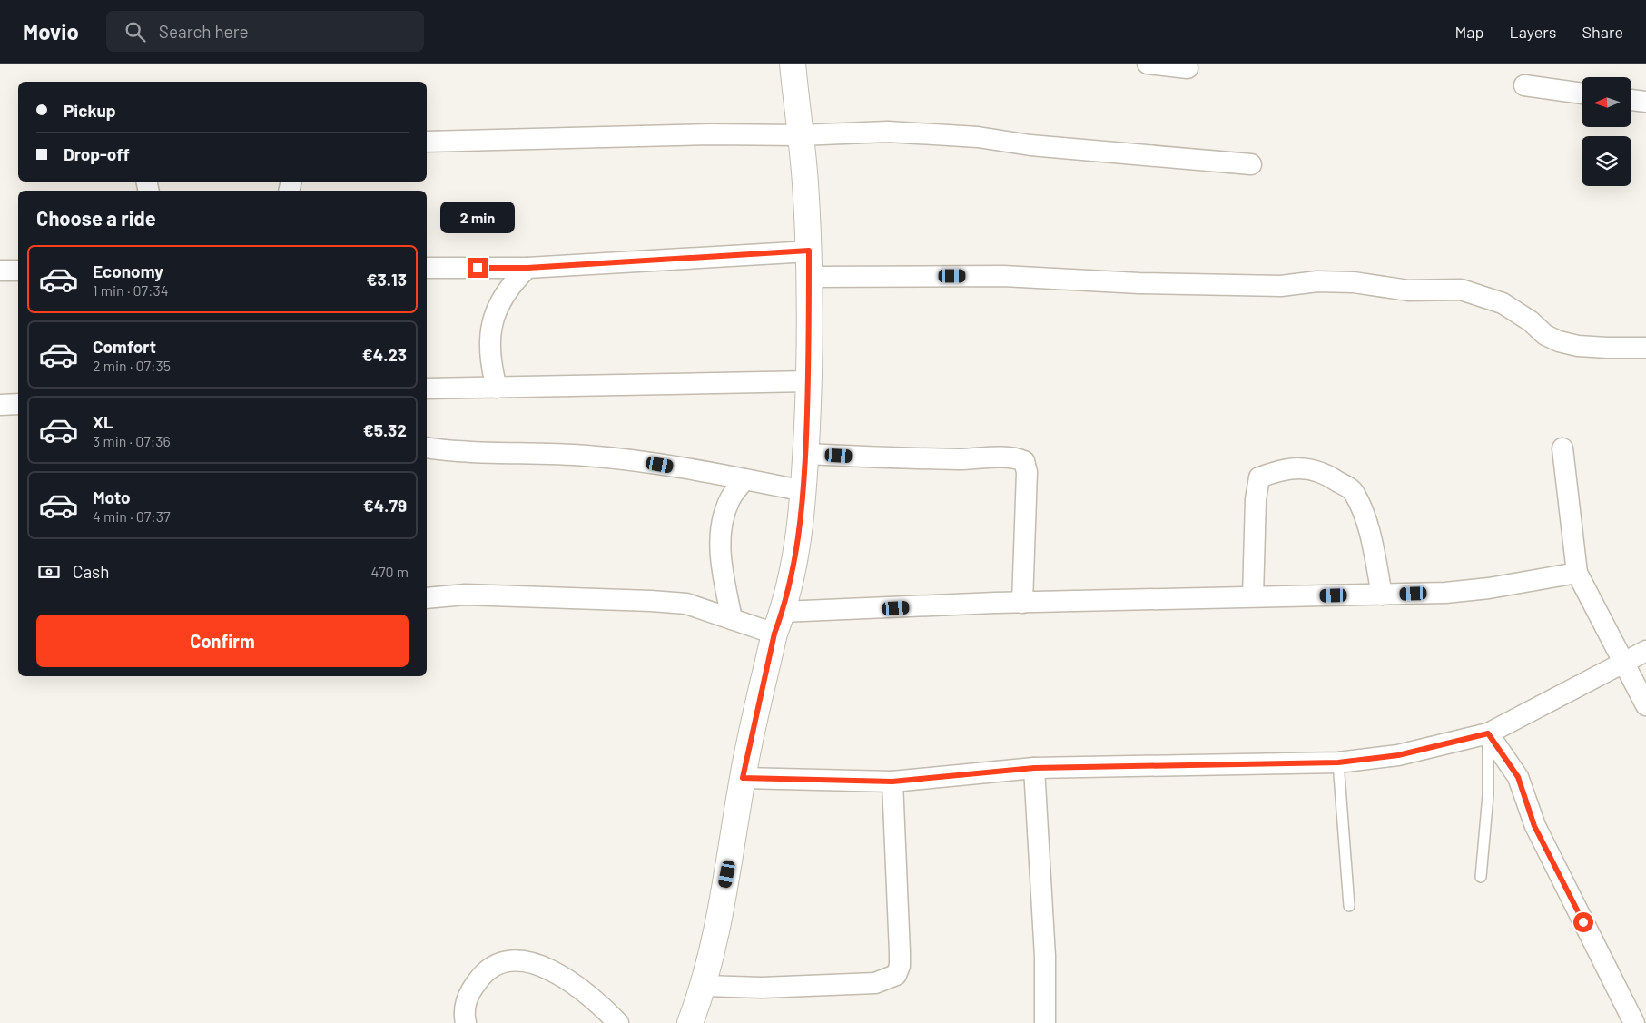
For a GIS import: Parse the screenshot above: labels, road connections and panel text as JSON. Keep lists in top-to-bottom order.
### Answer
{
  "north": "left",
  "page": {
    "header": "Movio",
    "search": "Search here",
    "nav": ["Map", "Layers", "Share"],
    "banner": ["Pickup", "Drop-off"],
    "heading": "Choose a ride",
    "bubble": "2 min",
    "list": [
      {
        "name": "Economy",
        "note": "1 min · 07:34",
        "value": "€3.13"
      },
      {
        "name": "Comfort",
        "note": "2 min · 07:35",
        "value": "€4.23"
      },
      {
        "name": "XL",
        "note": "3 min · 07:36",
        "value": "€5.32"
      },
      {
        "name": "Moto",
        "note": "4 min · 07:37",
        "value": "€4.79"
      }
    ],
    "pay": ["Cash", "470 m"],
    "buttons": "Confirm"
  }
}
